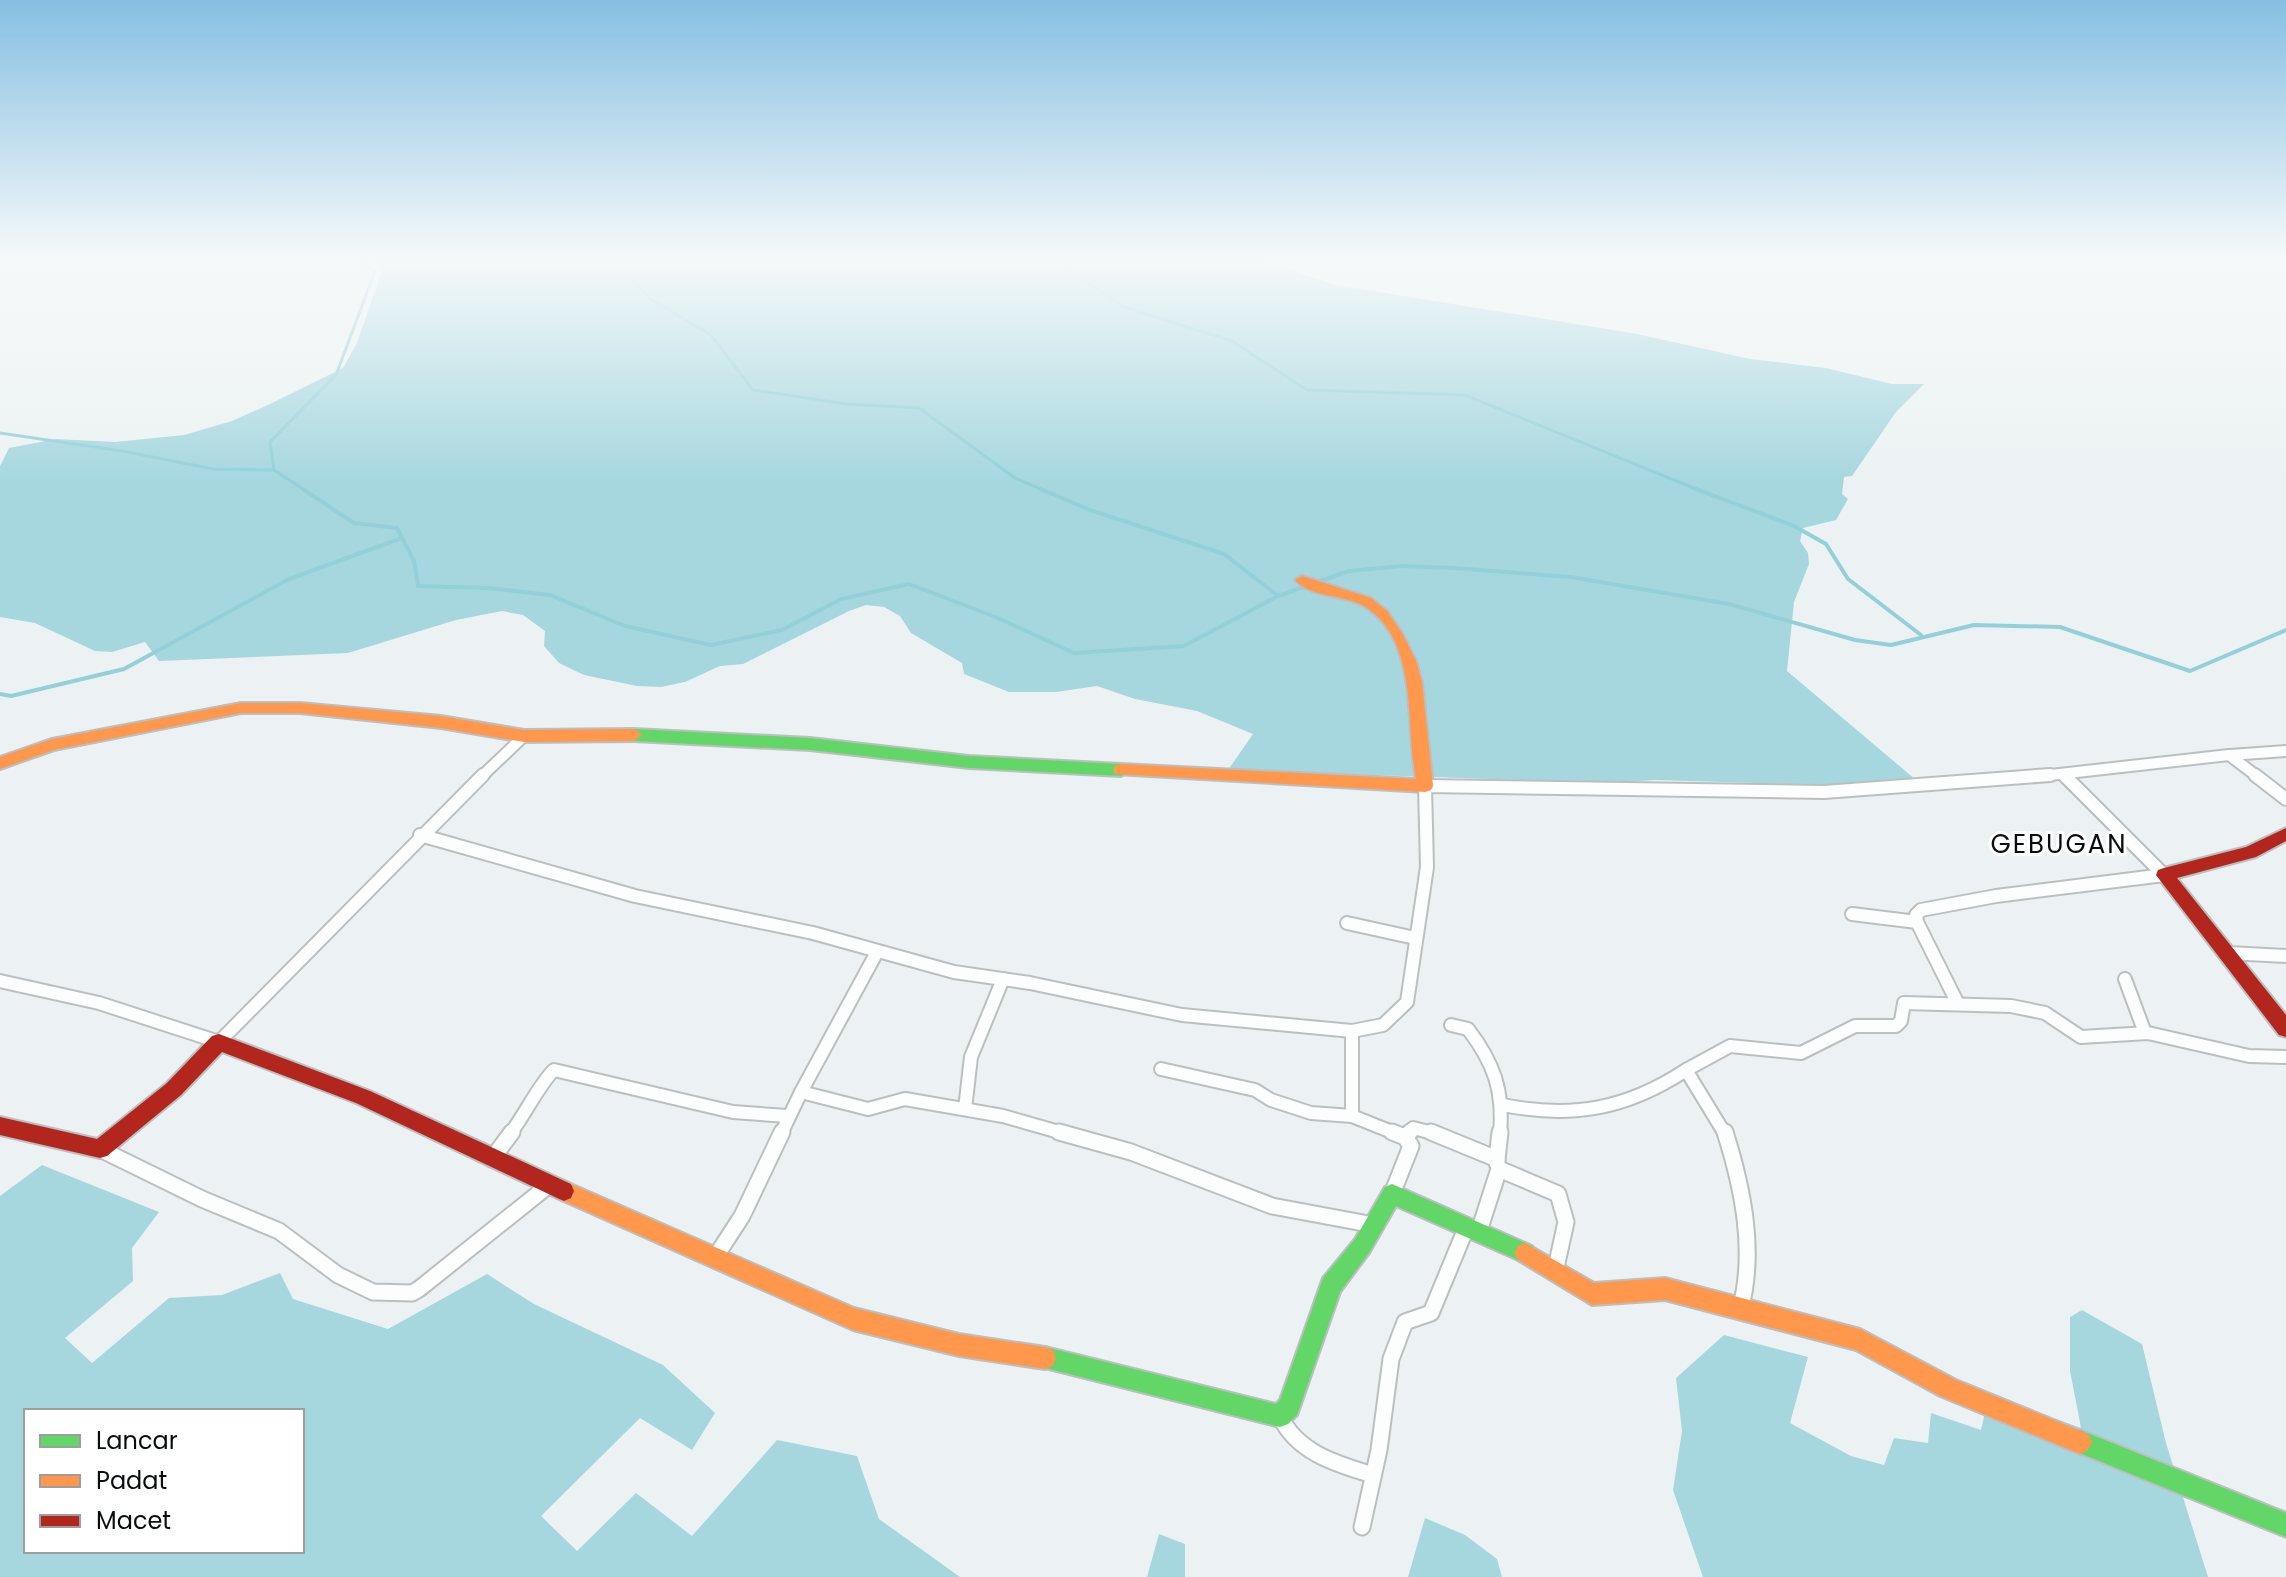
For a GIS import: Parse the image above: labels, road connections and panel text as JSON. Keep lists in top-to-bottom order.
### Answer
{
  "districts": ["GEBUGAN"],
  "legend": ["Lancar", "Padat", "Macet"]
}
